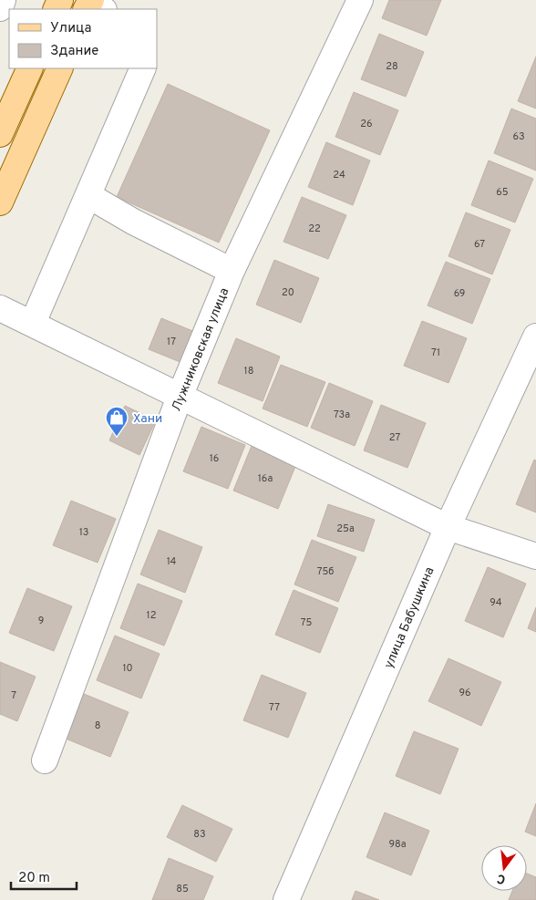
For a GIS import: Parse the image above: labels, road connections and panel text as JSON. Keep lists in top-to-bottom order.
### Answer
{
  "streets": {
    "street": ["Лужниковская улица", "улица Бабушкина"]
  },
  "places": {
    "shop": ["Хани"]
  },
  "house_numbers": [
    "28",
    "26",
    "63",
    "24",
    "65",
    "22",
    "67",
    "20",
    "69",
    "17",
    "71",
    "18",
    "73а",
    "27",
    "16",
    "16а",
    "25а",
    "13",
    "14",
    "75б",
    "94",
    "12",
    "9",
    "75",
    "10",
    "96",
    "7",
    "77",
    "8",
    "83",
    "98а",
    "85"
  ],
  "legend": ["Улица", "Здание"],
  "scale_bar": "20 m",
  "north": "bottom"
}
